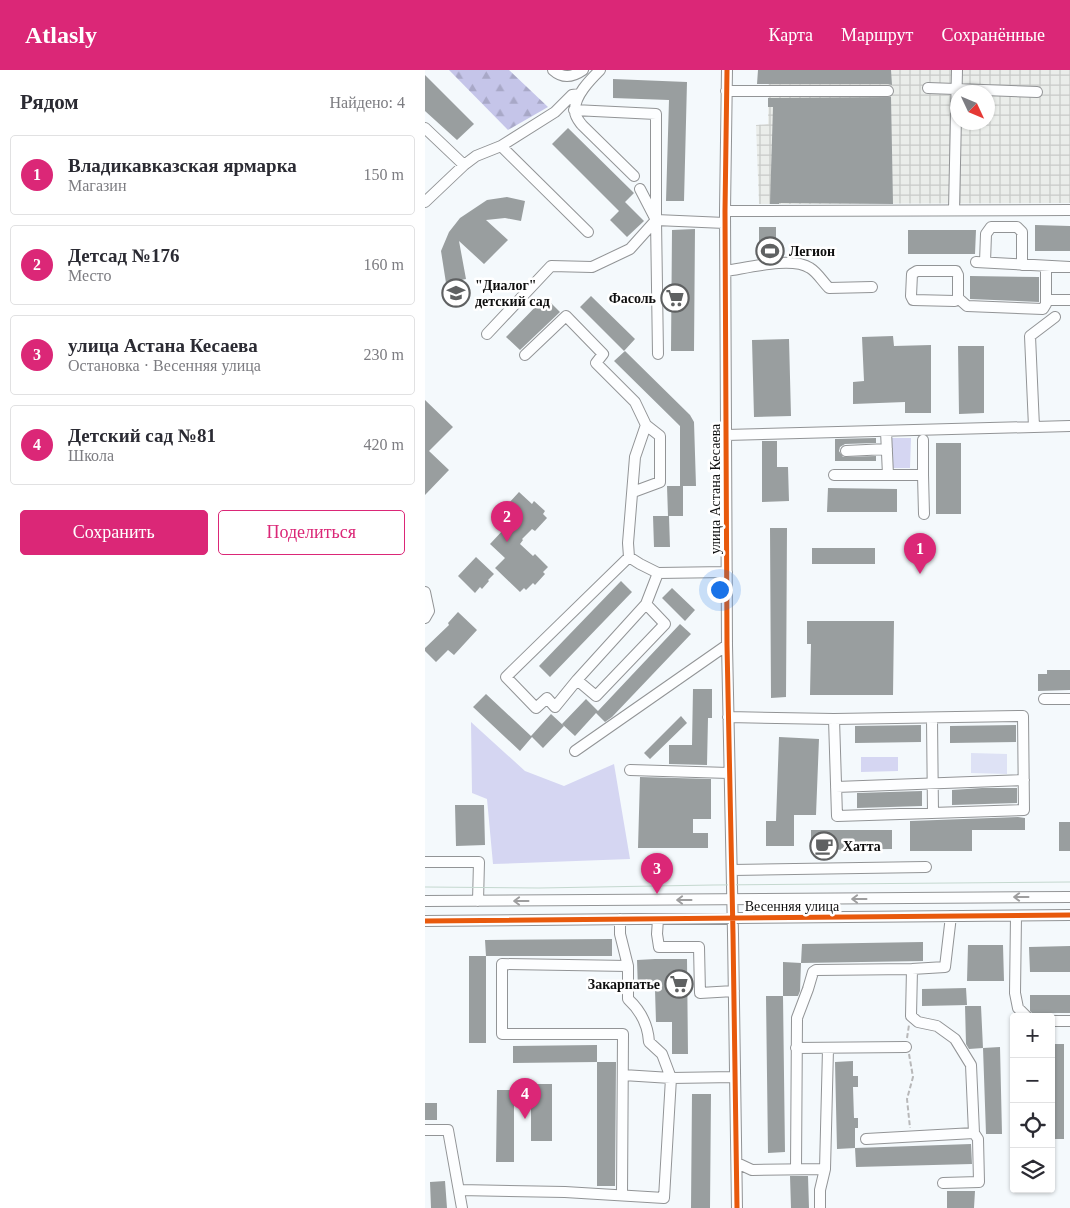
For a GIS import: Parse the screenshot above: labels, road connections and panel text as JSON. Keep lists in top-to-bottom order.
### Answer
{
  "streets": {
    "street": ["улица Астана Кесаева", "Весенняя улица"]
  },
  "crossings": [
    ["улица Астана Кесаева", "Весенняя улица"]
  ],
  "places": {
    "sports": ["Легион"],
    "school or university": ["\"Диалог\" детский сад"],
    "supermarket": ["Фасоль", "Закарпатье"],
    "cafe": ["Хатта"]
  },
  "north": "bottom right",
  "page": {
    "header": "Atlasly",
    "nav": ["Карта", "Маршрут", "Сохранённые"],
    "heading": ["Рядом", "Найдено: 4"],
    "list": [
      {
        "mark": "1",
        "name": "Владикавказская ярмарка",
        "note": "Магазин",
        "value": "150 m"
      },
      {
        "mark": "2",
        "name": "Детсад №176",
        "note": "Место",
        "value": "160 m"
      },
      {
        "mark": "3",
        "name": "улица Астана Кесаева",
        "note": "Остановка · Весенняя улица",
        "value": "230 m"
      },
      {
        "mark": "4",
        "name": "Детский сад №81",
        "note": "Школа",
        "value": "420 m"
      }
    ],
    "buttons": ["Сохранить", "Поделиться"],
    "pins": [
      "2",
      "1",
      "3",
      "4"
    ],
    "map_buttons": ["+", "−"]
  }
}
